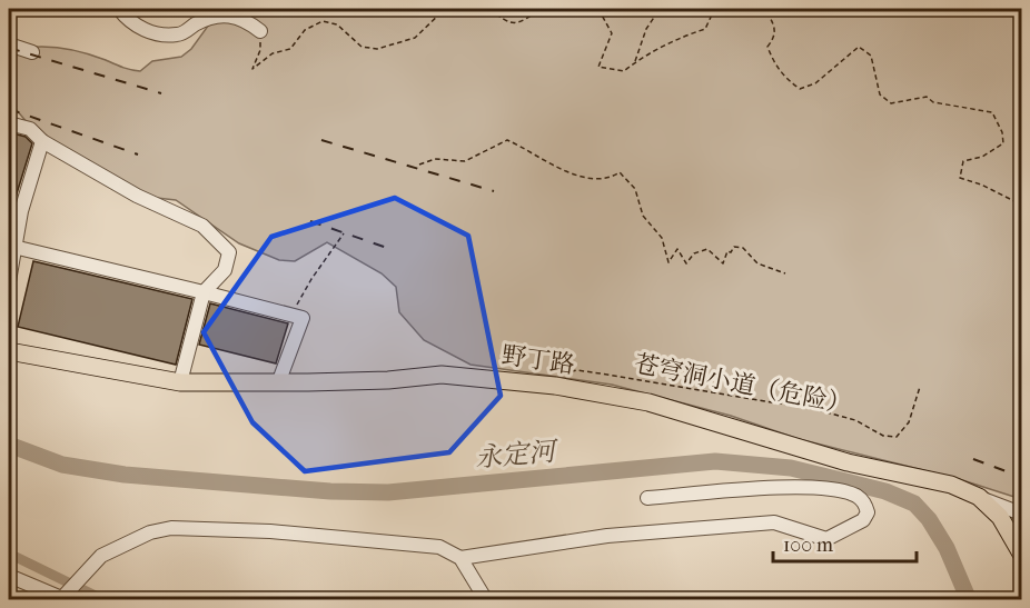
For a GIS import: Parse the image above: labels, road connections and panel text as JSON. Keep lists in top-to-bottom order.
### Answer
{
  "streets": {
    "main road": ["野丁路"],
    "path": ["苍穹洞小道（危险）"]
  },
  "water": ["永定河"],
  "scale_bar": "100 m"
}
